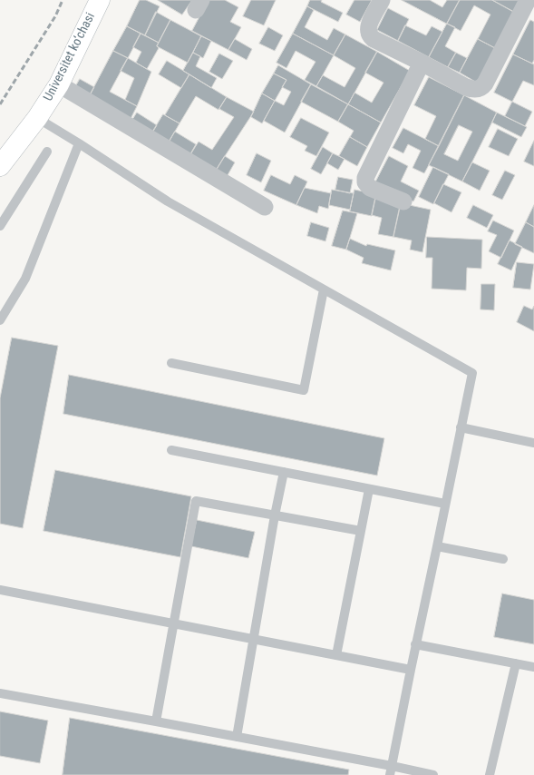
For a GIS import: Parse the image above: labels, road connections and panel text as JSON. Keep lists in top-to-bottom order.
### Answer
{
  "streets": {
    "main road": ["Universitet kо‘chasi"]
  }
}
